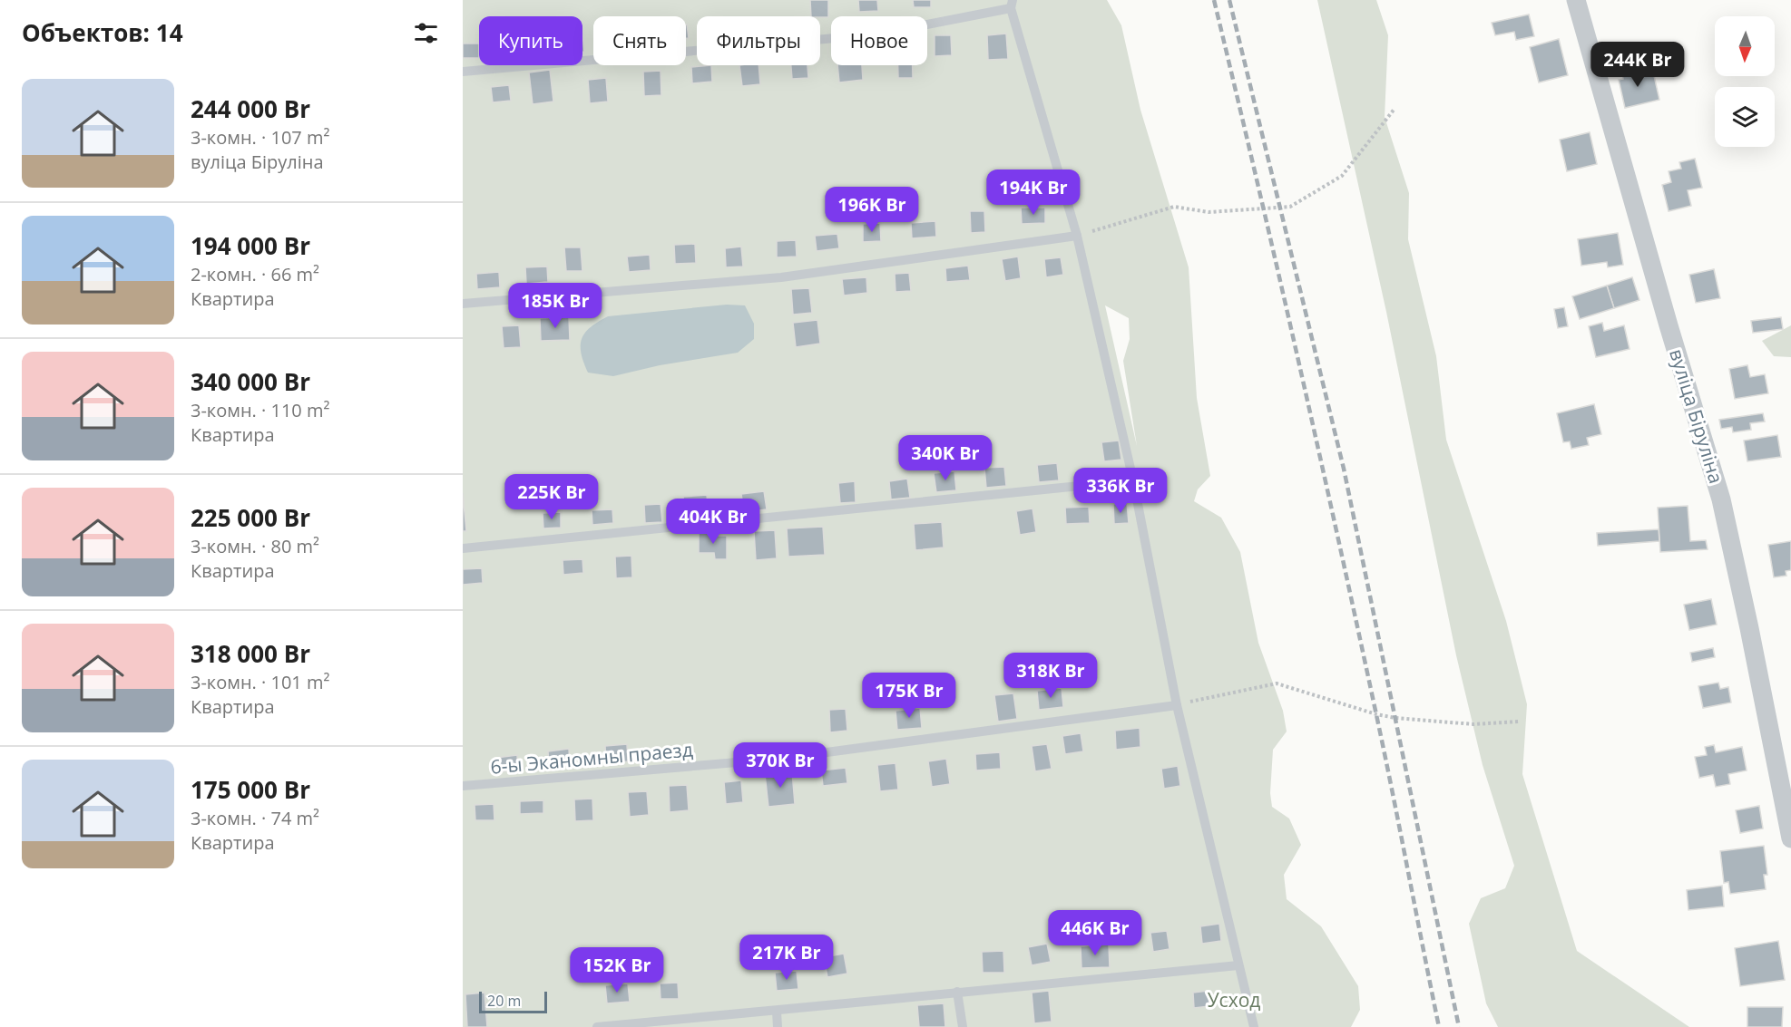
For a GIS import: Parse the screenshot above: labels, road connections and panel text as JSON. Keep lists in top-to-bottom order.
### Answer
{
  "streets": {
    "street": ["вуліца Біруліна"],
    "lane": ["6-ы Эканомны праезд"]
  },
  "parks": ["Усход"],
  "scale_bar": "20 m",
  "north": "bottom",
  "page": {
    "heading": "Объектов: 14",
    "chip": [
      "Купить",
      "Снять",
      "Фильтры",
      "Новое"
    ],
    "price": [
      "244K Br",
      "194K Br",
      "196K Br",
      "185K Br",
      "340K Br",
      "336K Br",
      "225K Br",
      "404K Br",
      "318K Br",
      "175K Br",
      "370K Br",
      "446K Br",
      "217K Br",
      "152K Br"
    ],
    "list": [
      {
        "name": "244 000 Br",
        "note": "3-комн. · 107 m² · вуліца Біруліна"
      },
      {
        "name": "194 000 Br",
        "note": "2-комн. · 66 m² · Квартира"
      },
      {
        "name": "340 000 Br",
        "note": "3-комн. · 110 m² · Квартира"
      },
      {
        "name": "225 000 Br",
        "note": "3-комн. · 80 m² · Квартира"
      },
      {
        "name": "318 000 Br",
        "note": "3-комн. · 101 m² · Квартира"
      },
      {
        "name": "175 000 Br",
        "note": "3-комн. · 74 m² · Квартира"
      }
    ],
    "scale": "20 m"
  }
}
